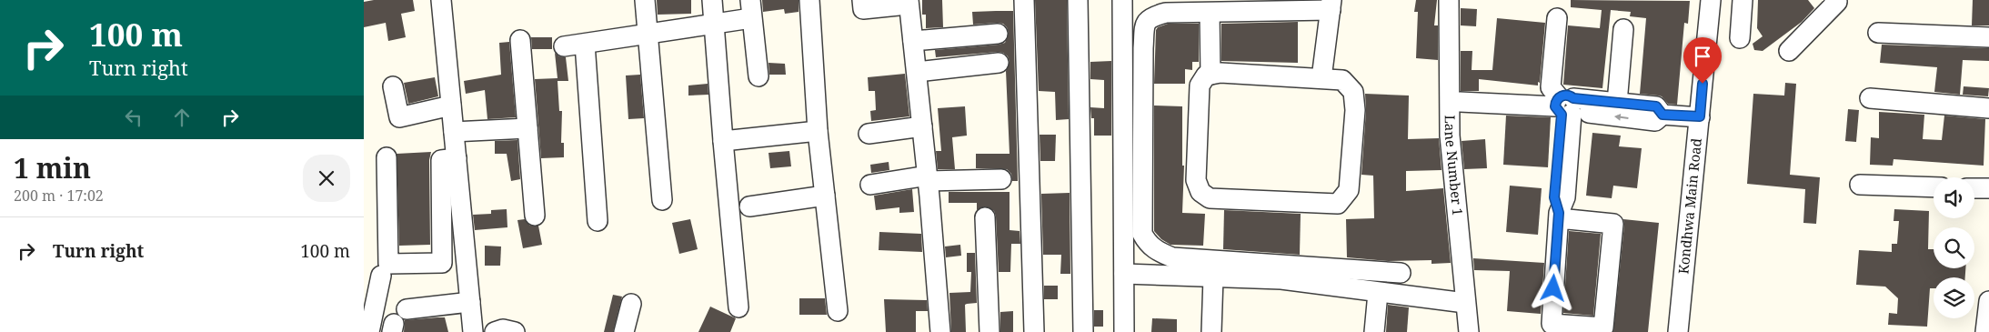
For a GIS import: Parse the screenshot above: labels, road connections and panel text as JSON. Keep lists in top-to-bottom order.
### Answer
{
  "streets": {
    "street": ["Lane Number 1", "Kondhwa Main Road"]
  },
  "page": {
    "turn": ["100 m", "Turn right"],
    "heading": ["1 min", "200 m · 17:02"],
    "list": [
      {
        "name": "Turn right",
        "value": "100 m"
      }
    ]
  }
}
